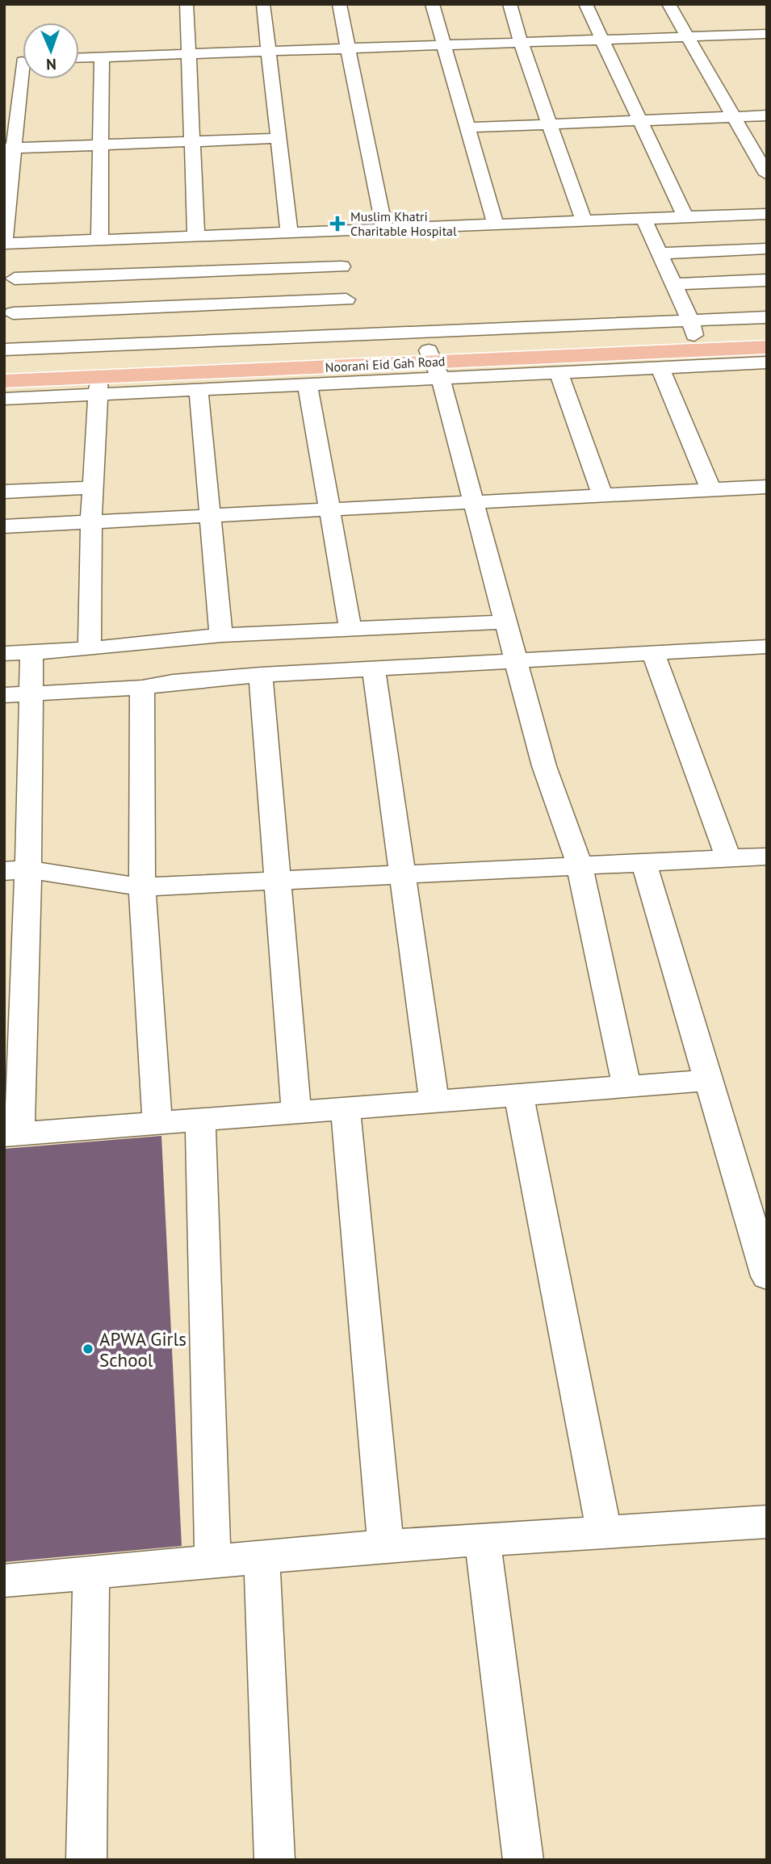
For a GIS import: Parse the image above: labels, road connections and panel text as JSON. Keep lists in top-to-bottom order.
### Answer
{
  "streets": {
    "main road": ["Noorani Eid Gah Road"]
  },
  "places": {
    "health": ["Muslim Khatri Charitable Hospital"],
    "other": ["APWA Girls School"]
  },
  "north": "bottom"
}
